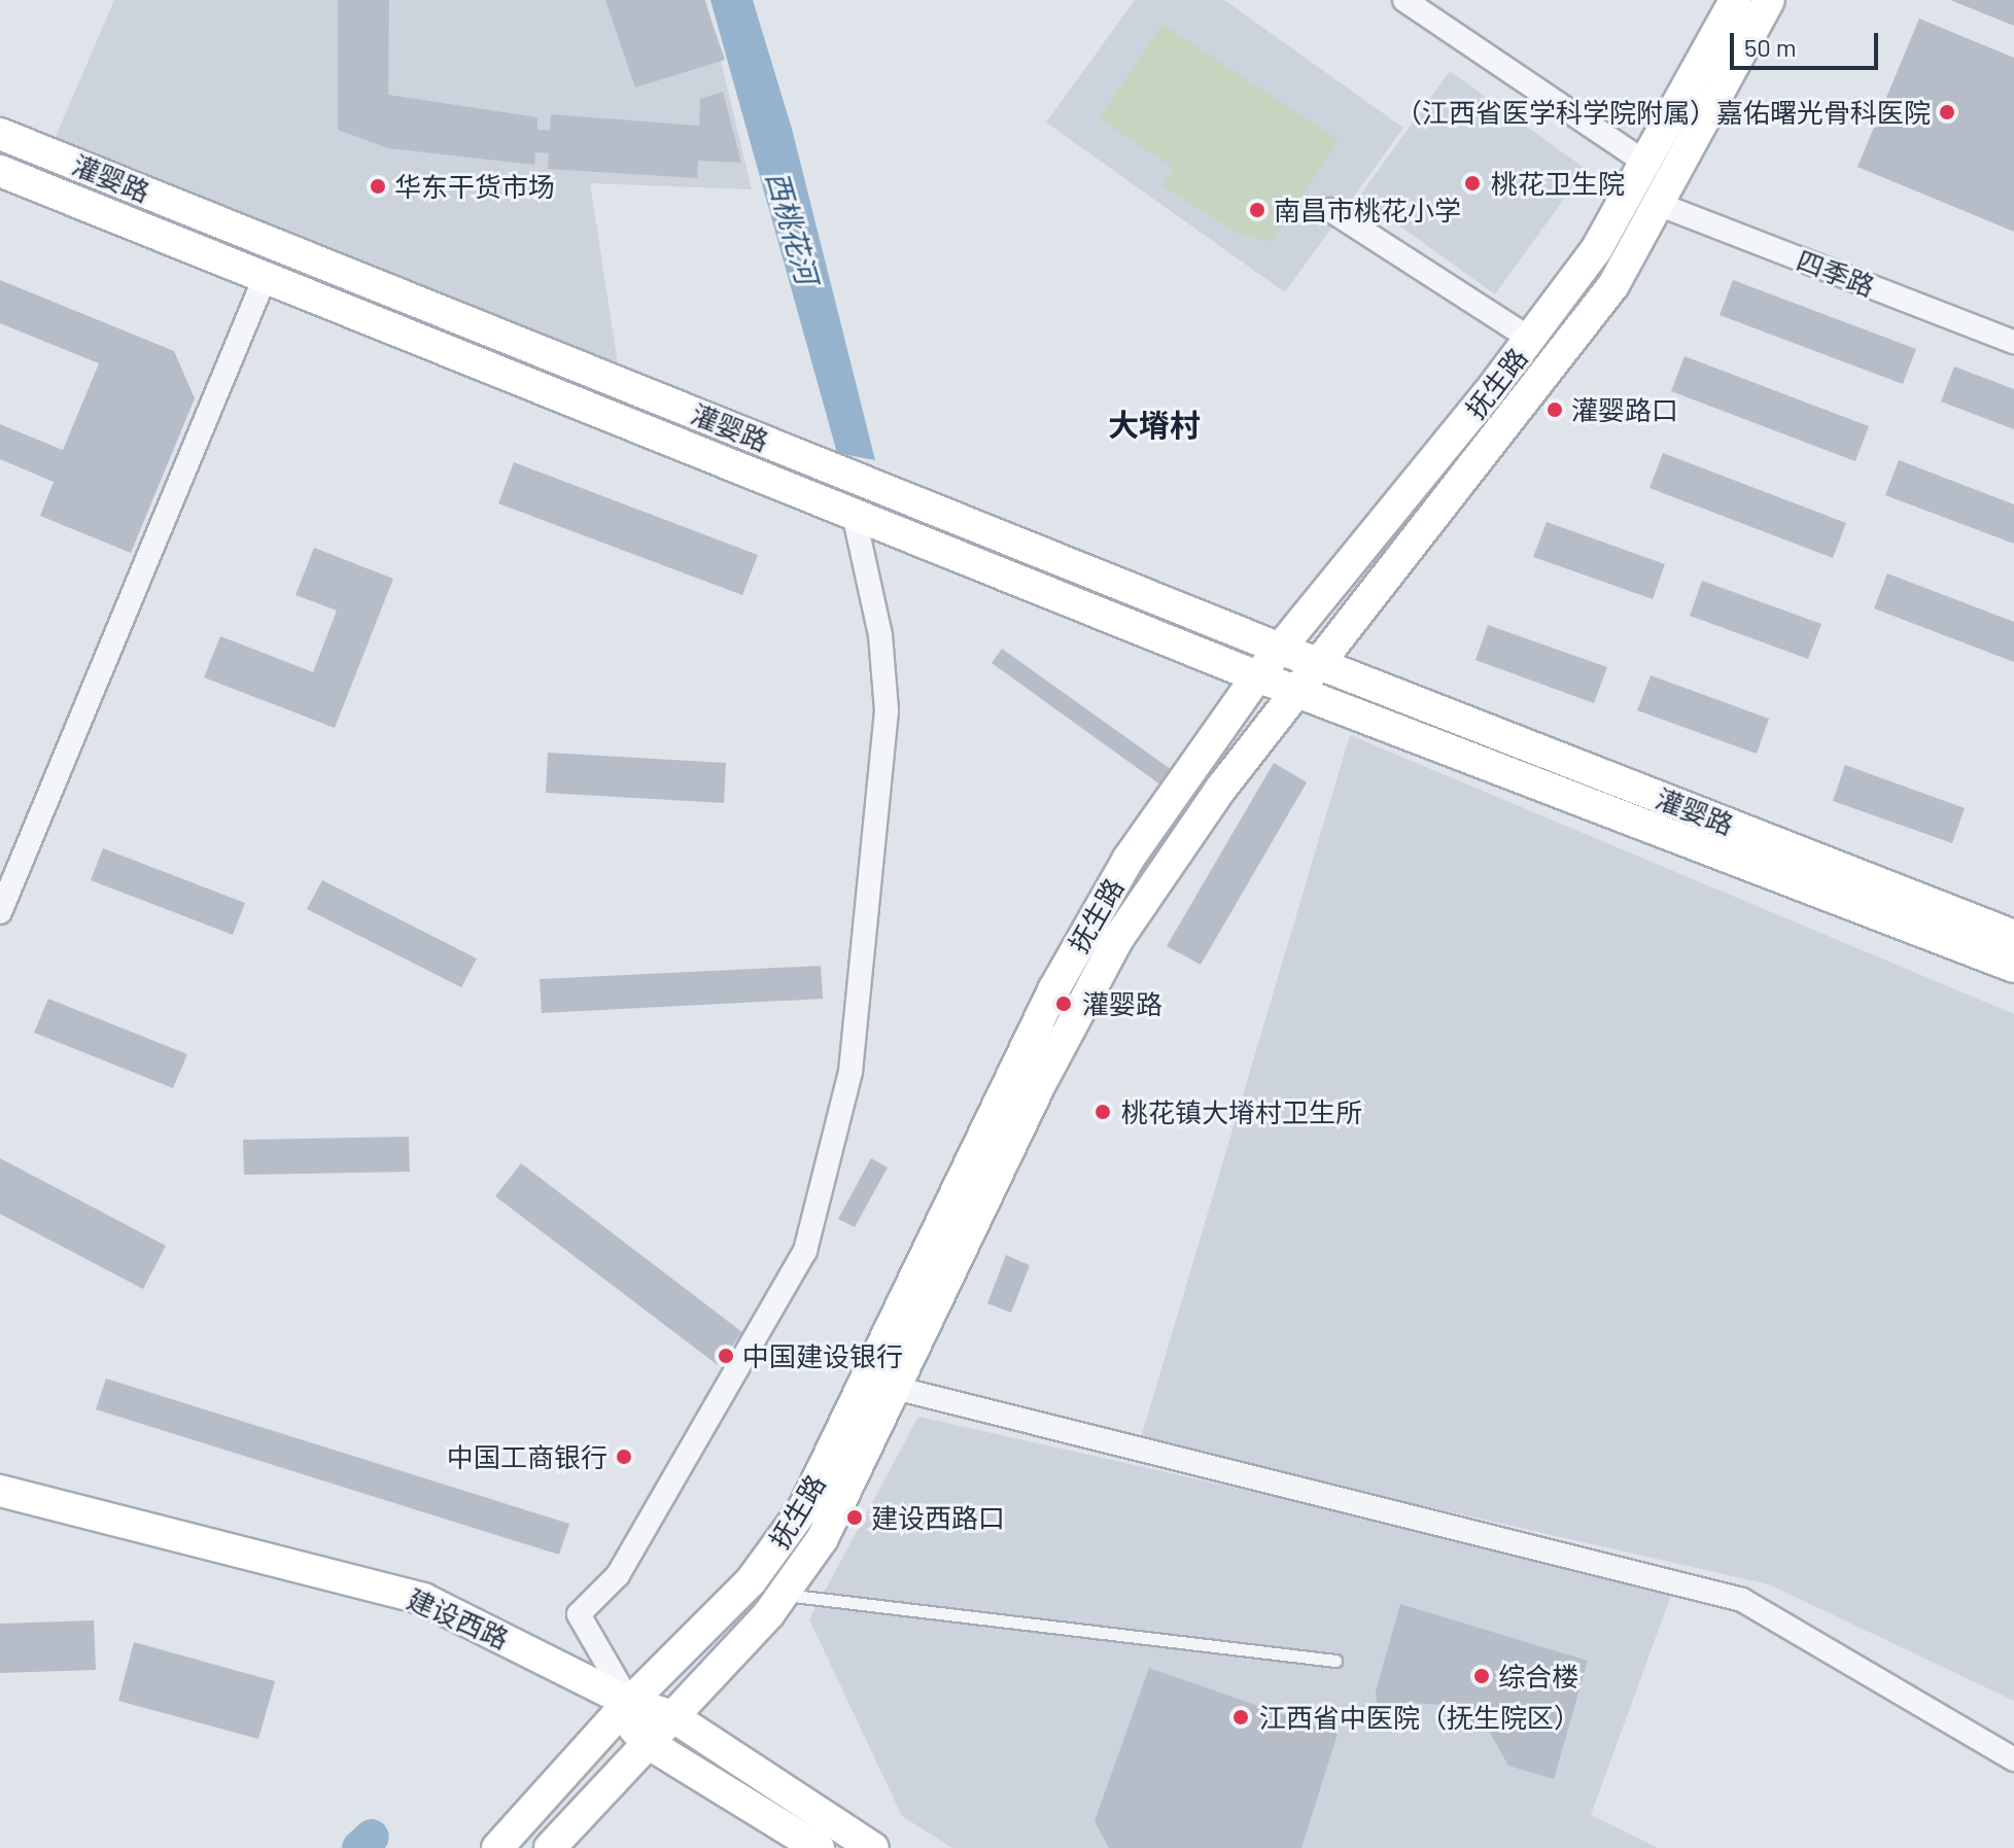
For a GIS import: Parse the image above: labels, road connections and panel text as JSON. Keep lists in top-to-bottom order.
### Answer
{
  "streets": {
    "main road": ["灌婴路", "抚生路", "建设西路"],
    "street": ["四季路"]
  },
  "crossings": [
    ["灌婴路", "抚生路"],
    ["四季路", "抚生路"],
    ["抚生路", "建设西路"]
  ],
  "districts": ["大塉村"],
  "water": ["西桃花河"],
  "places": [
    "（江西省医学科学院附属）嘉佑曙光骨科医院",
    "桃花卫生院",
    "华东干货市场",
    "南昌市桃花小学",
    "灌婴路口",
    "灌婴路",
    "桃花镇大塉村卫生所",
    "中国建设银行",
    "中国工商银行",
    "建设西路口",
    "综合楼",
    "江西省中医院（抚生院区）"
  ],
  "scale_bar": "50 m"
}
